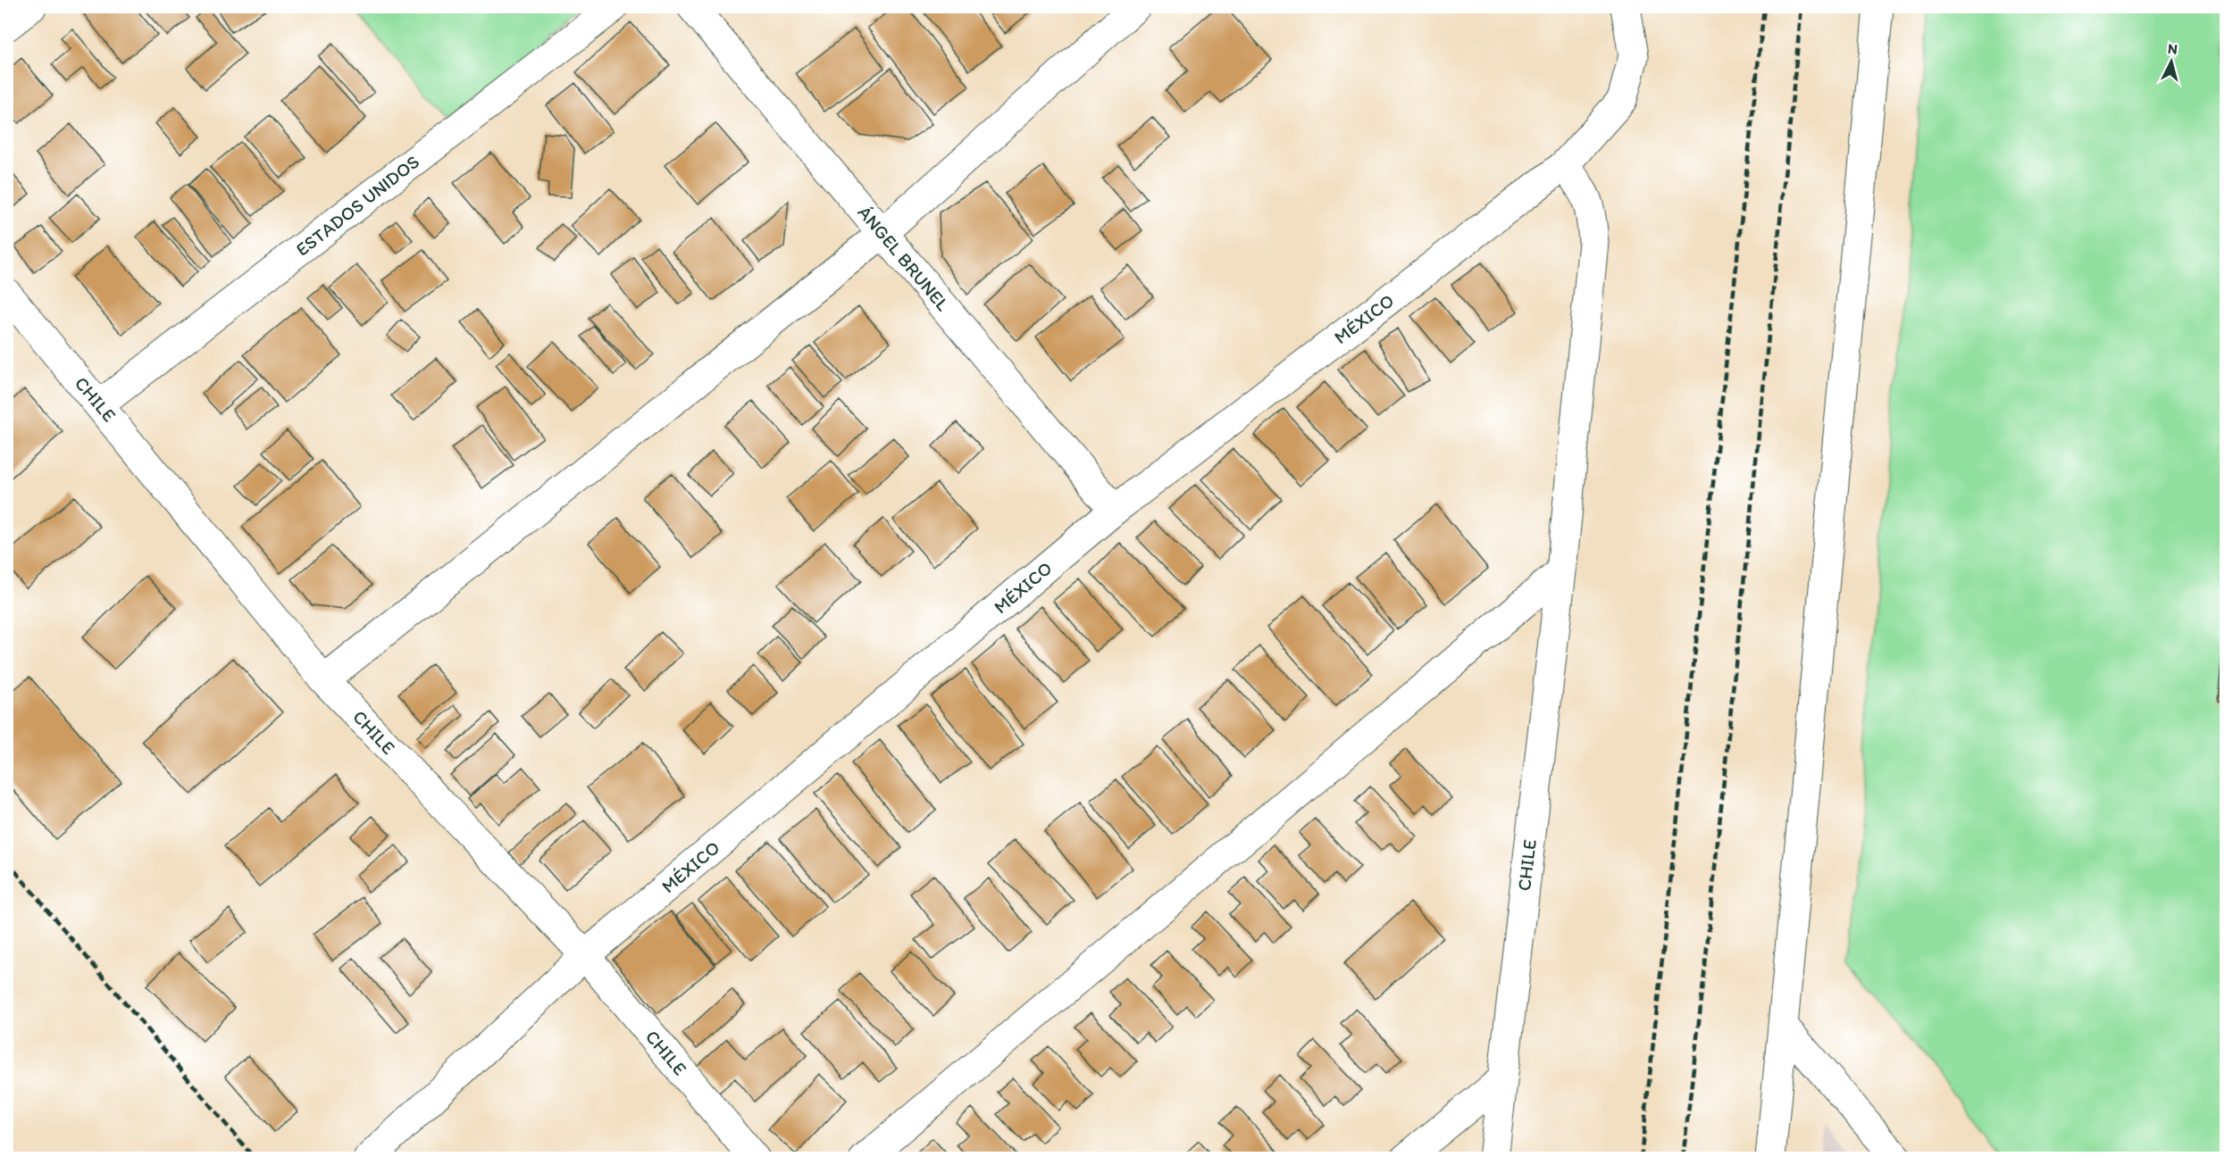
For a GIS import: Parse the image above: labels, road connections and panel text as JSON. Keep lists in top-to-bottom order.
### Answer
{
  "streets": {
    "street": [
      "ESTADOS UNIDOS",
      "ÁNGEL BRUNEL",
      "MÉXICO",
      "CHILE"
    ]
  },
  "crossings": [
    ["ESTADOS UNIDOS", "CHILE"],
    ["ÁNGEL BRUNEL", "MÉXICO"],
    ["MÉXICO", "CHILE"]
  ],
  "north": "top"
}
